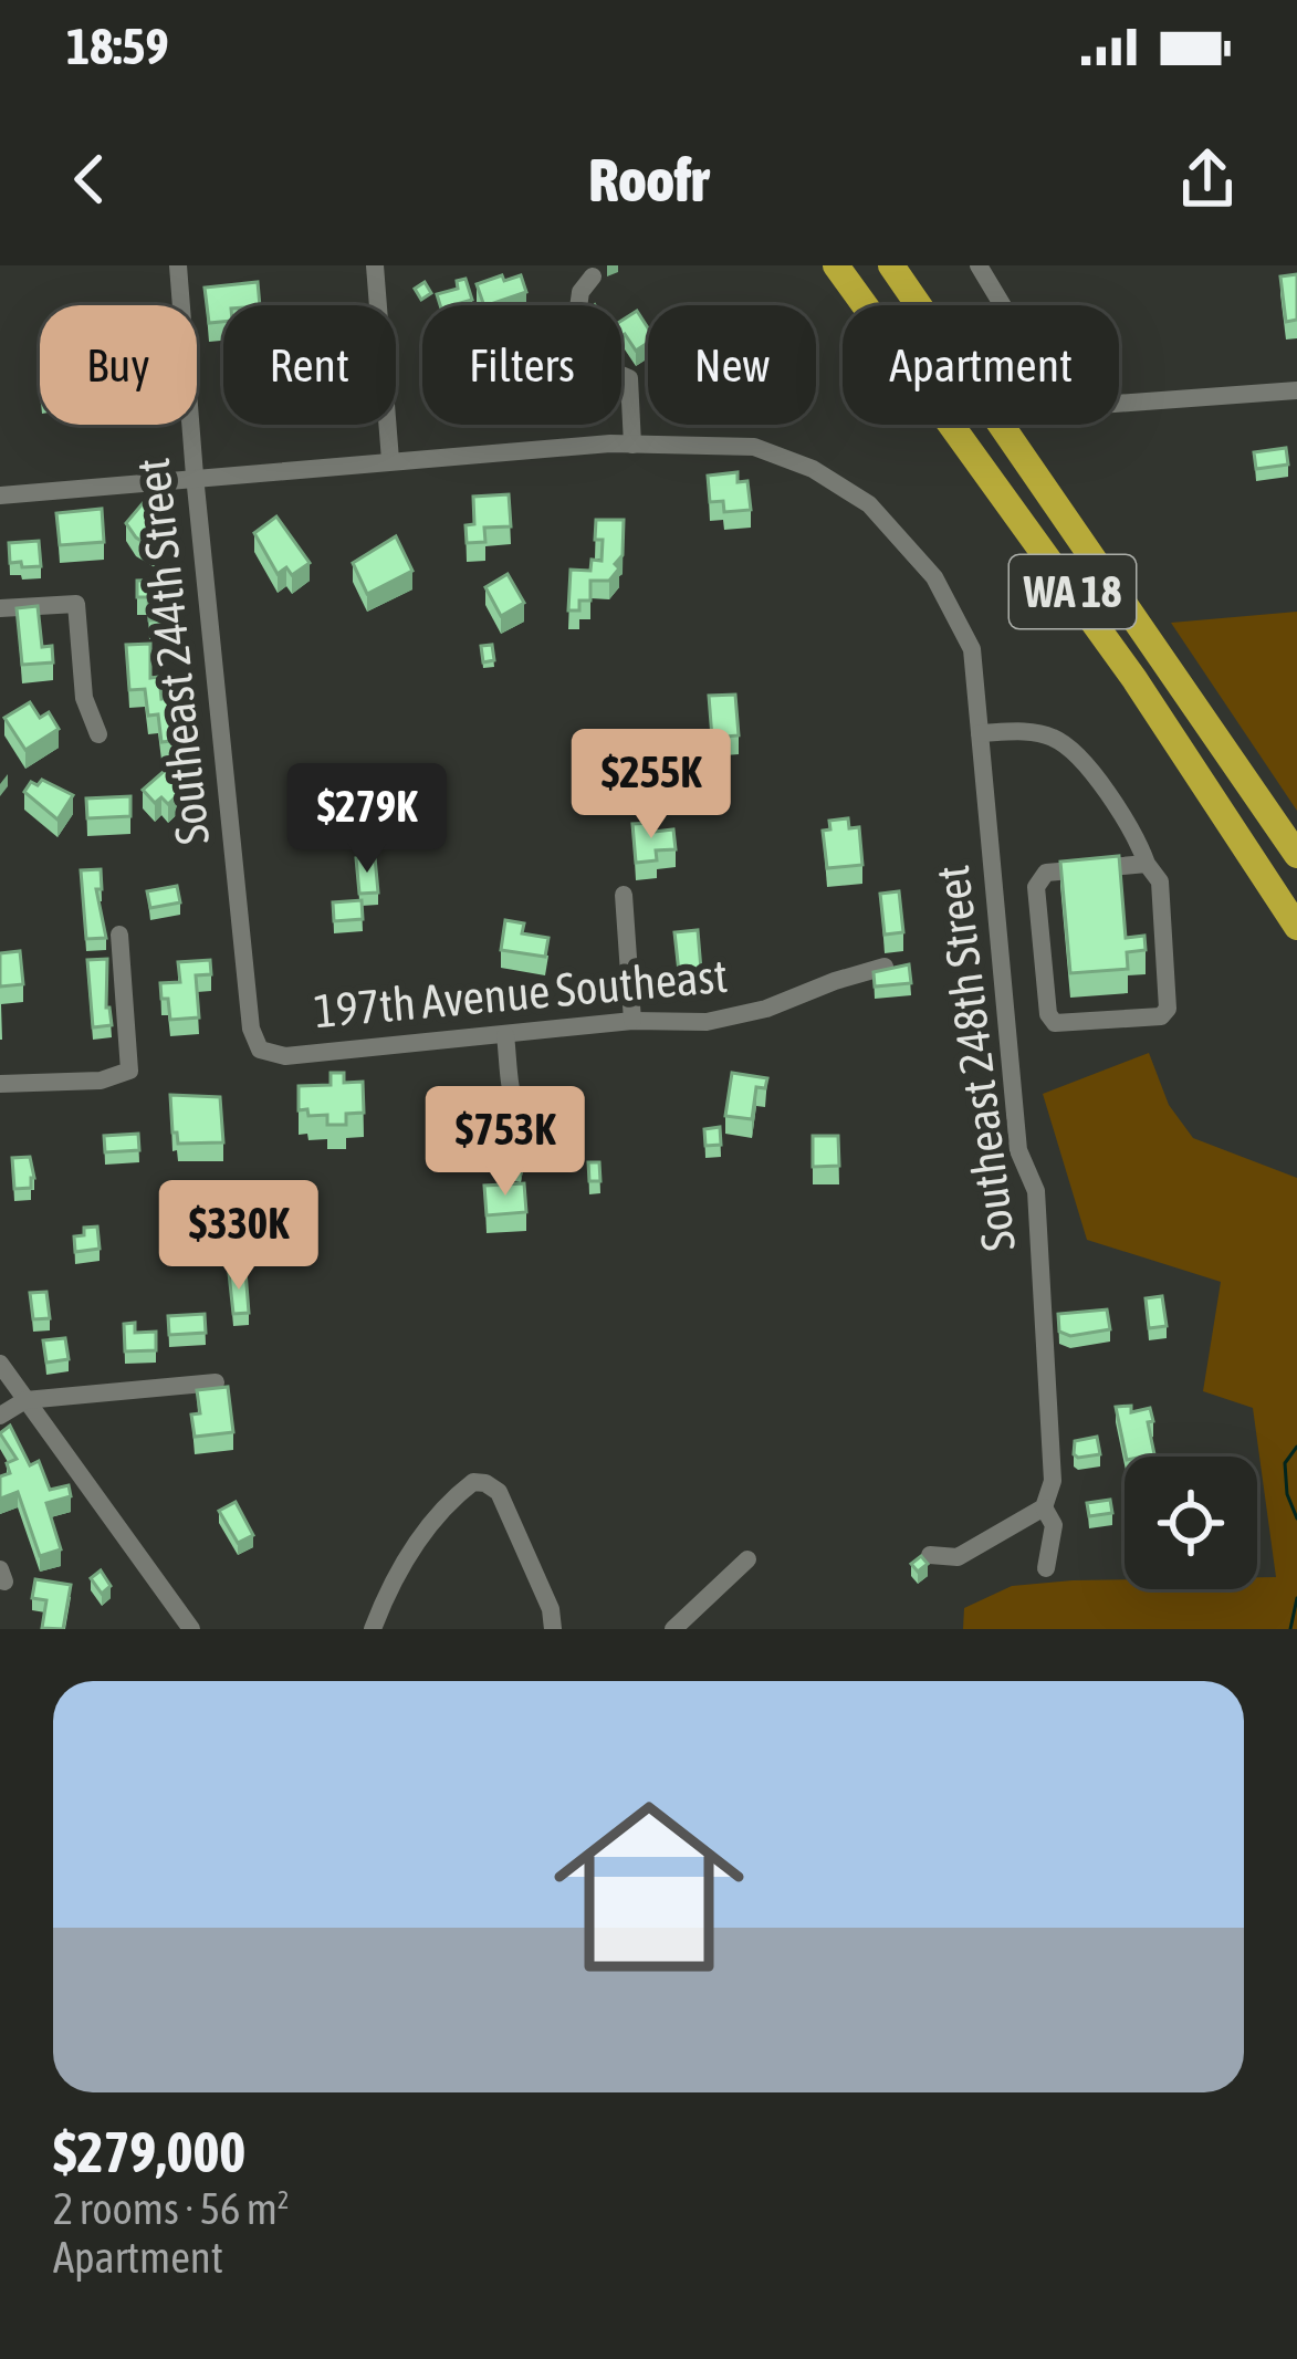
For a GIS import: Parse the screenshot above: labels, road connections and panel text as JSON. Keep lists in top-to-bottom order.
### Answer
{
  "streets": {
    "highway": ["WA 18"],
    "street": ["Southeast 244th Street", "197th Avenue Southeast", "Southeast 248th Street"]
  },
  "crossings": [
    ["Southeast 244th Street", "197th Avenue Southeast"],
    ["Southeast 244th Street", "Southeast 248th Street"]
  ],
  "page": {
    "status": "18:59",
    "header": "Roofr",
    "chip": [
      "Buy",
      "Rent",
      "Filters",
      "New",
      "Apartment"
    ],
    "price": [
      "$255K",
      "$279K",
      "$753K",
      "$330K"
    ],
    "list": [
      {
        "name": "$279,000",
        "note": "2 rooms · 56 m² · Apartment"
      }
    ]
  }
}
